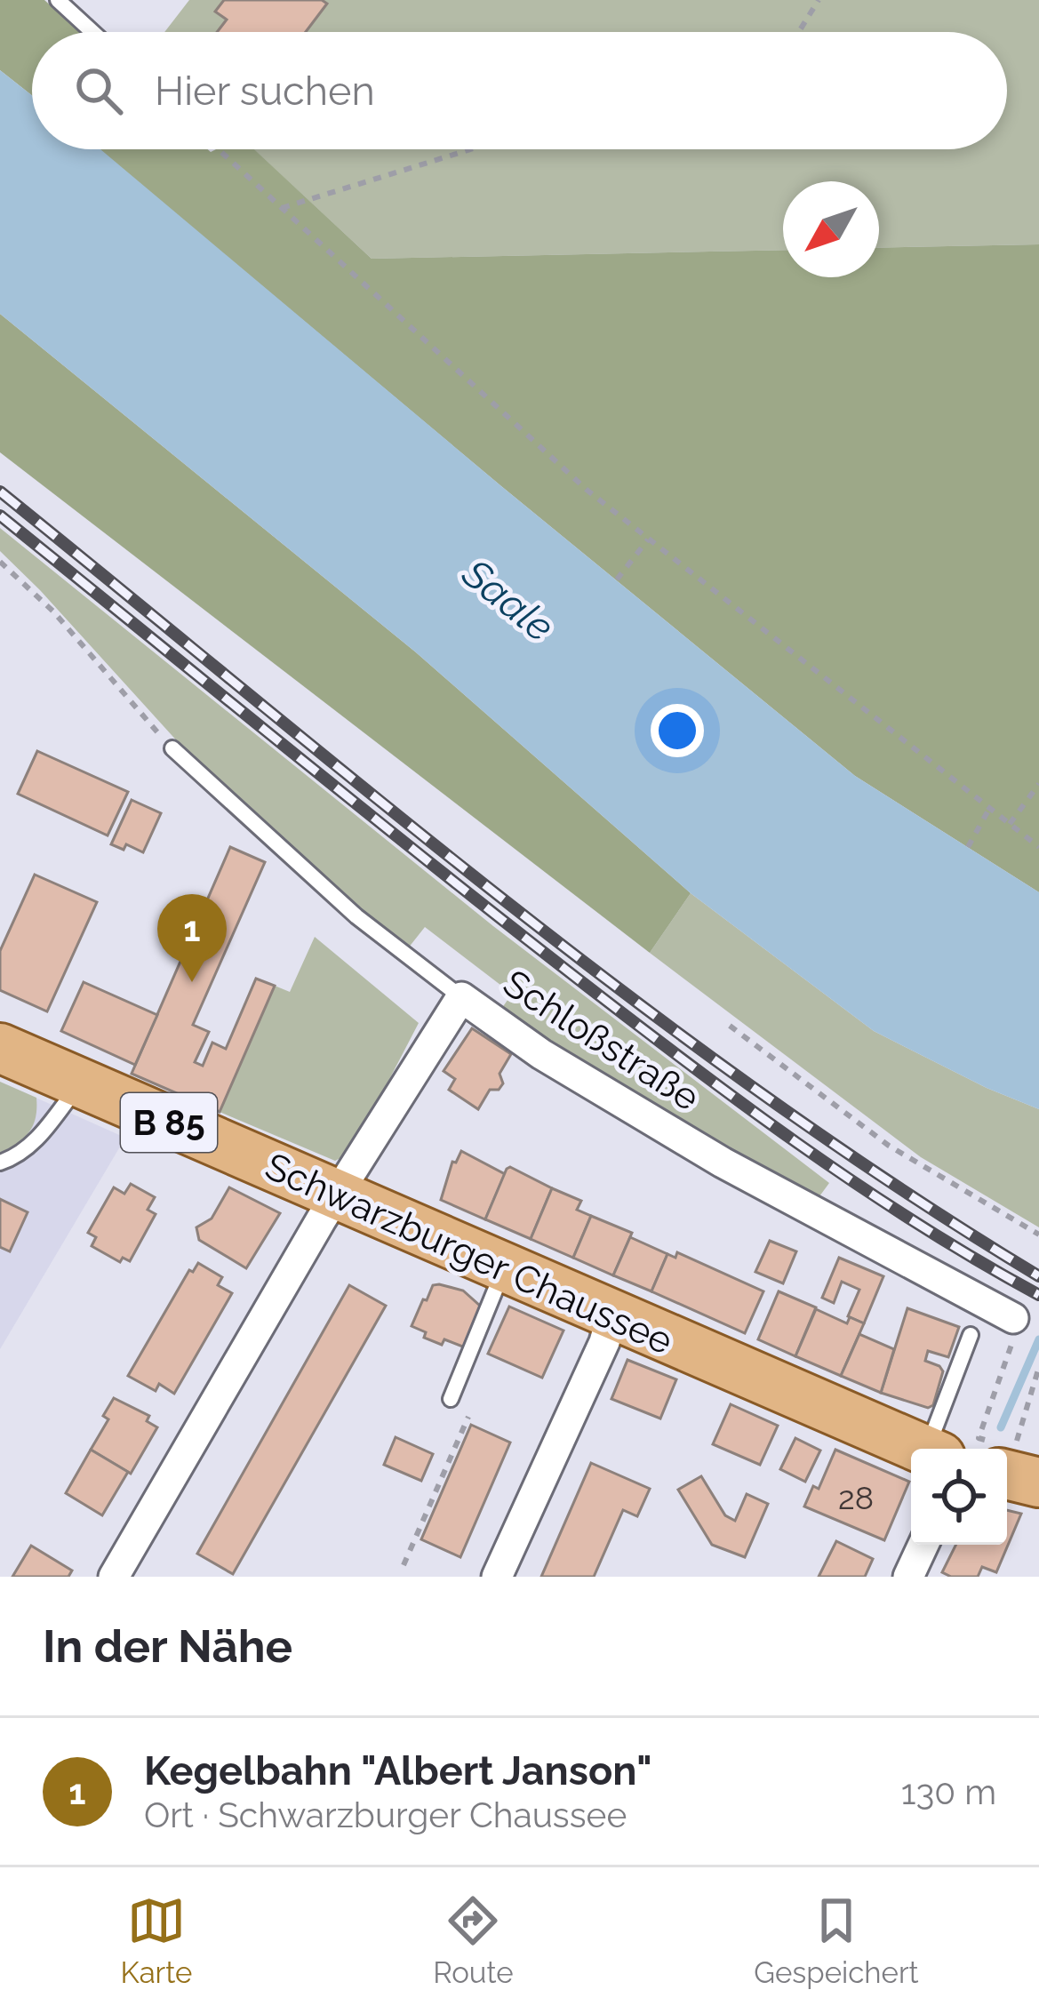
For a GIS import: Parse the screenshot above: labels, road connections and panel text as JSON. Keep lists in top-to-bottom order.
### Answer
{
  "streets": {
    "main road": ["B 85", "Schwarzburger Chaussee"],
    "street": ["Schloßstraße"]
  },
  "crossings": [
    ["Schloßstraße", "Schwarzburger Chaussee"]
  ],
  "water": ["Saale"],
  "house_numbers": ["28"],
  "north": "bottom left",
  "page": {
    "search": "Hier suchen",
    "pins": "1",
    "heading": "In der Nähe",
    "list": [
      {
        "mark": "1",
        "name": "Kegelbahn \"Albert Janson\"",
        "note": "Ort · Schwarzburger Chaussee",
        "value": "130 m"
      }
    ],
    "nav": ["Karte", "Route", "Gespeichert"]
  }
}
